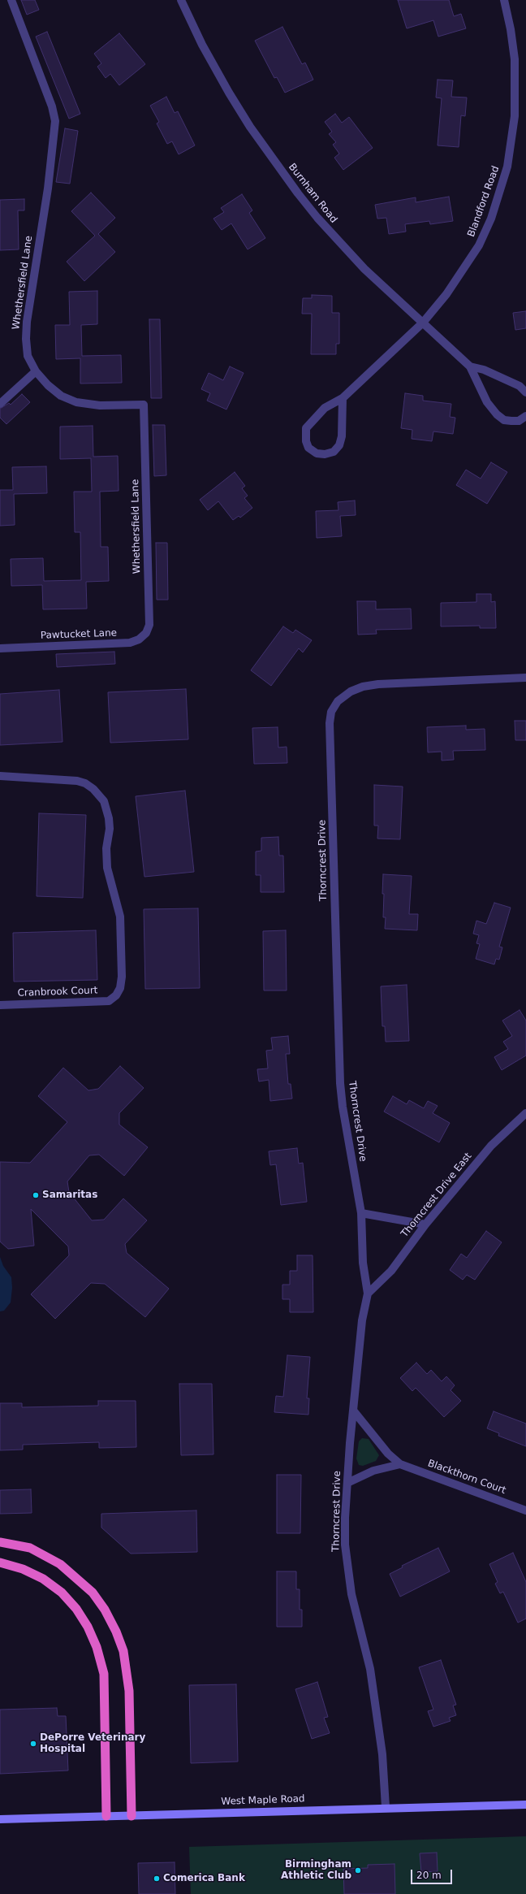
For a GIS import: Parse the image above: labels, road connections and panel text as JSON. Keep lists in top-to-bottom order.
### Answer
{
  "streets": {
    "main road": ["West Maple Road"],
    "street": [
      "Burnham Road",
      "Blandford Road",
      "Whethersfield Lane",
      "Pawtucket Lane",
      "Thorncrest Drive",
      "Cranbrook Court",
      "Thorncrest Drive East",
      "Blackthorn Court"
    ]
  },
  "crossings": [
    ["Burnham Road", "Blandford Road"],
    ["Whethersfield Lane", "Pawtucket Lane"],
    ["Thorncrest Drive", "Thorncrest Drive East"],
    ["Thorncrest Drive", "Blackthorn Court"],
    ["Thorncrest Drive", "West Maple Road"]
  ],
  "places": [
    "Samaritas",
    "DePorre Veterinary Hospital",
    "Birmingham Athletic Club",
    "Comerica Bank"
  ],
  "scale_bar": "20 m"
}
